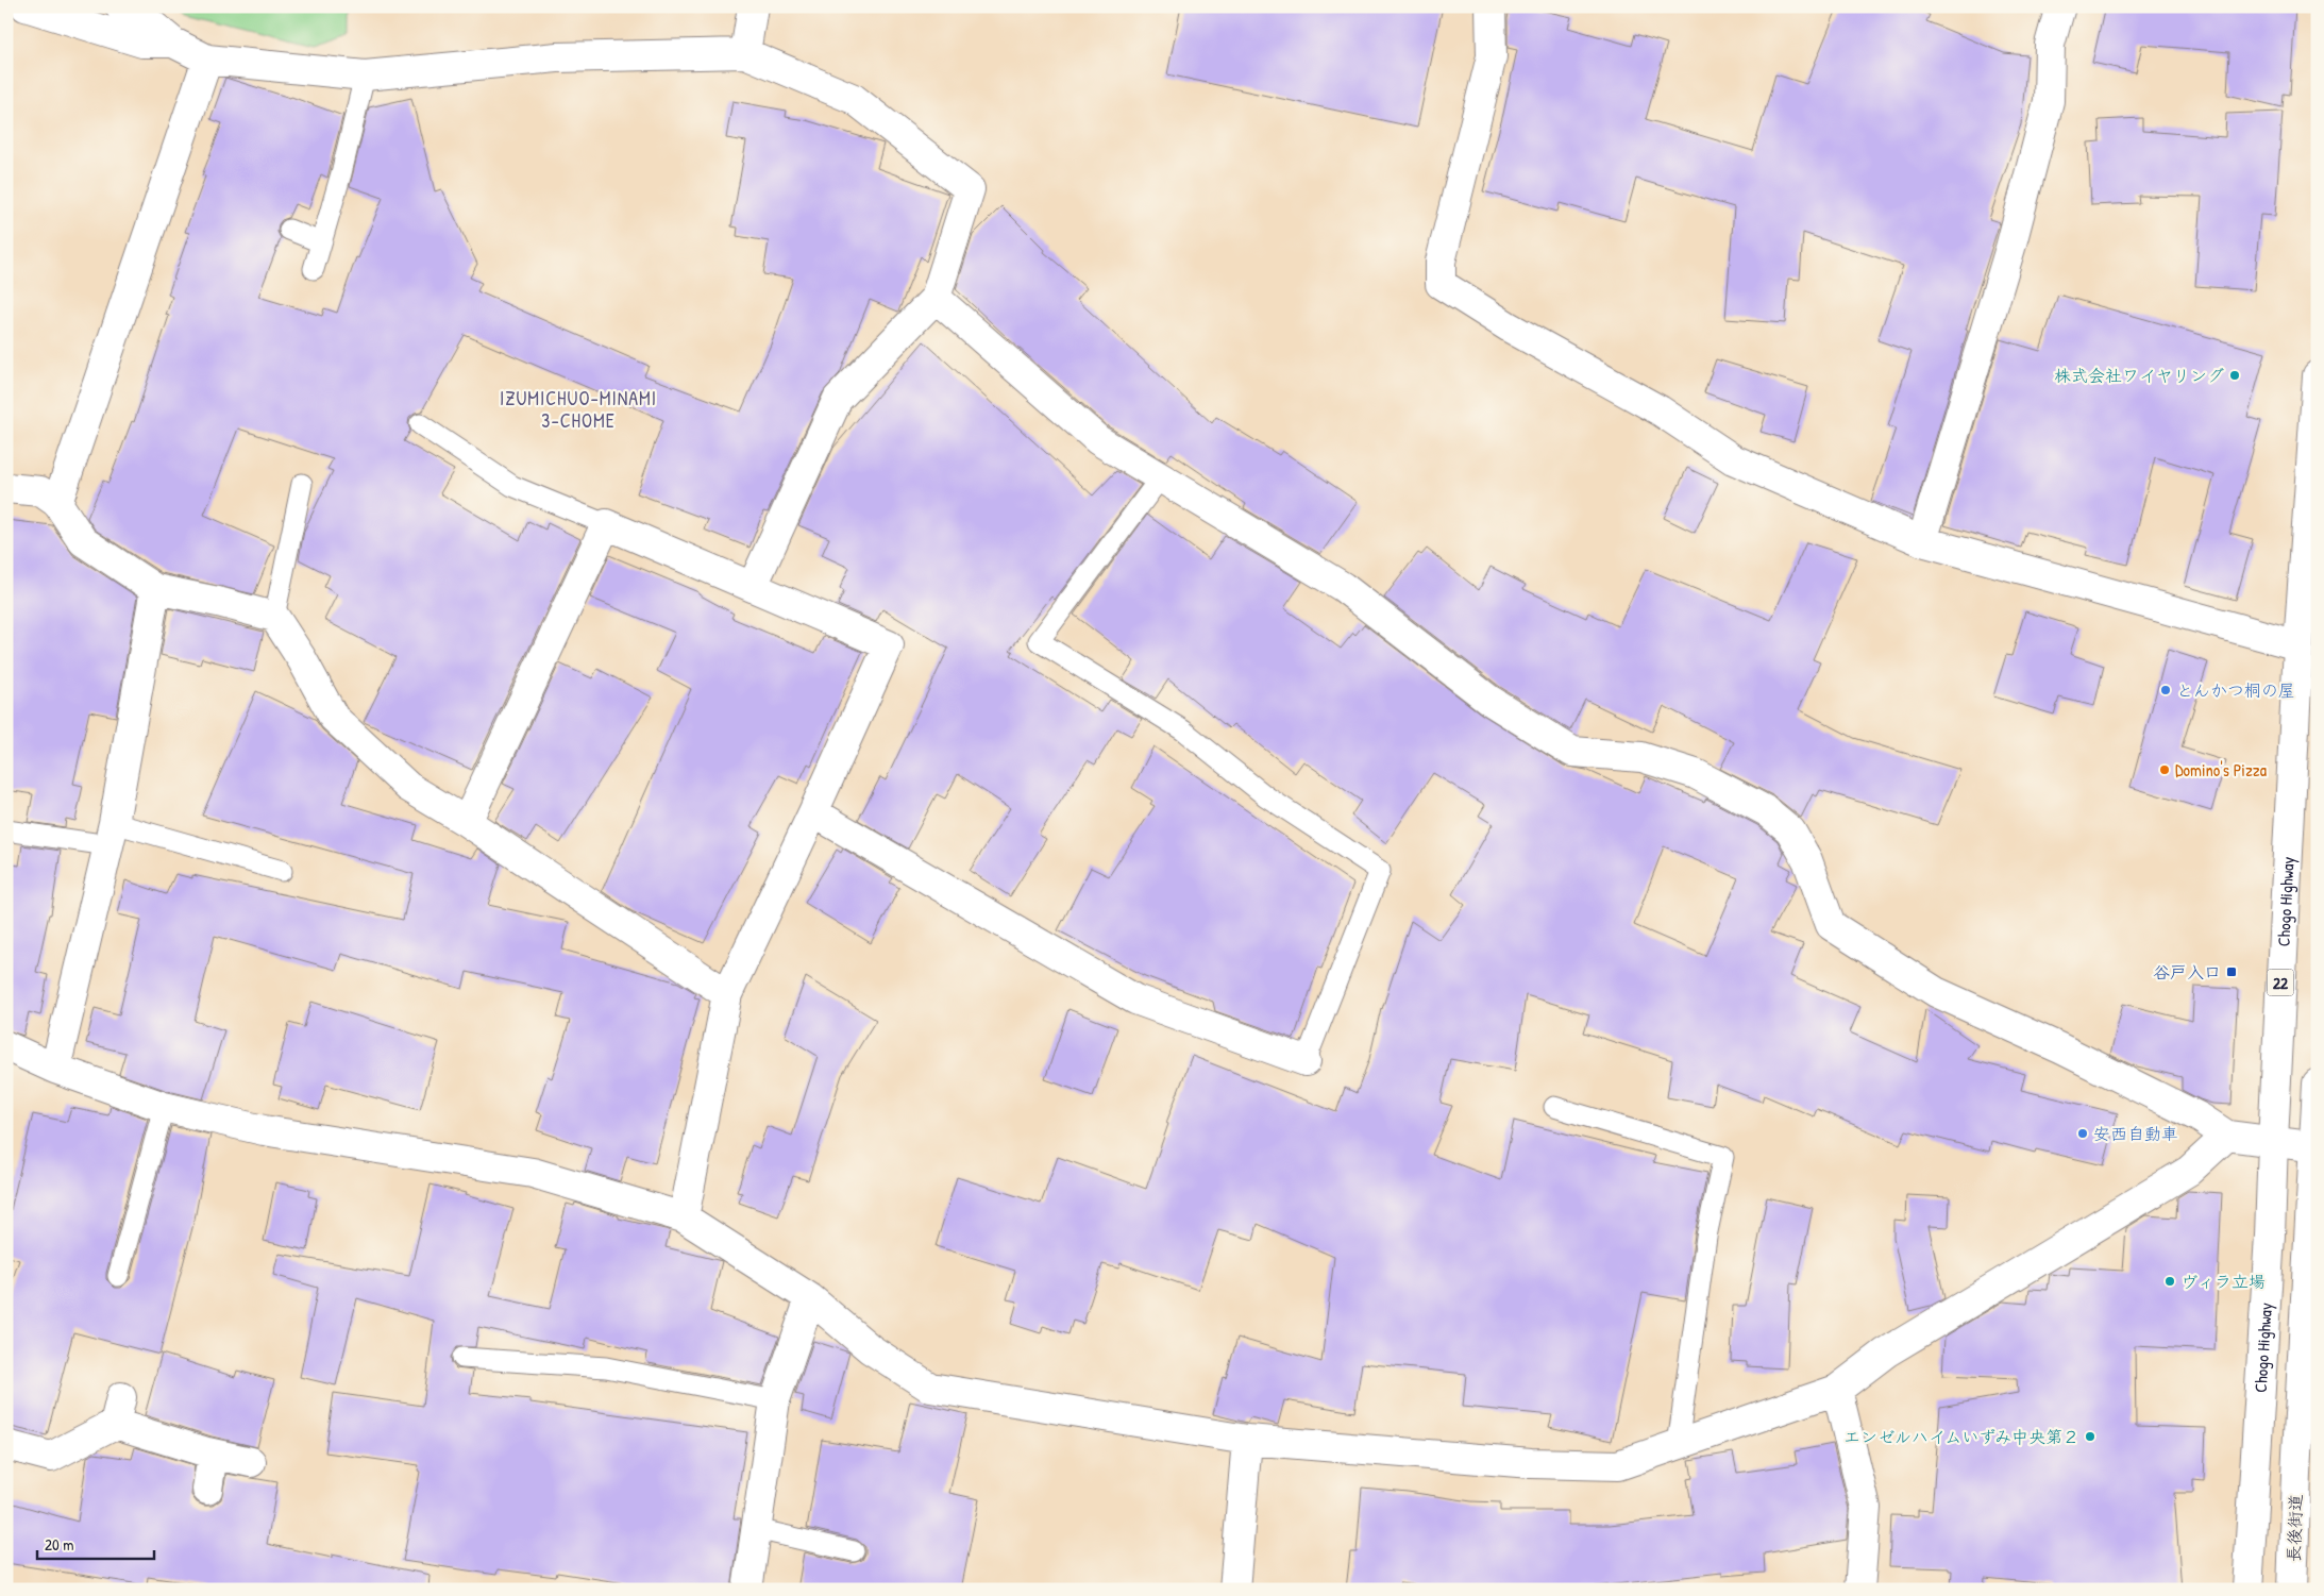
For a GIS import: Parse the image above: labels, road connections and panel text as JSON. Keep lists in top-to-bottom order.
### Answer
{
  "streets": {
    "street": ["Chogo Highway", "22", "長後街道"]
  },
  "districts": ["IZUMICHUO-MINAMI 3-CHOME"],
  "places": {
    "other": [
      "株式会社ワイヤリング",
      "とんかつ桐の屋",
      "Domino's Pizza",
      "安西自動車",
      "ヴィラ立場",
      "エンゼルハイムいずみ中央第２"
    ],
    "transit": ["谷戸入口"]
  },
  "scale_bar": "20 m"
}
